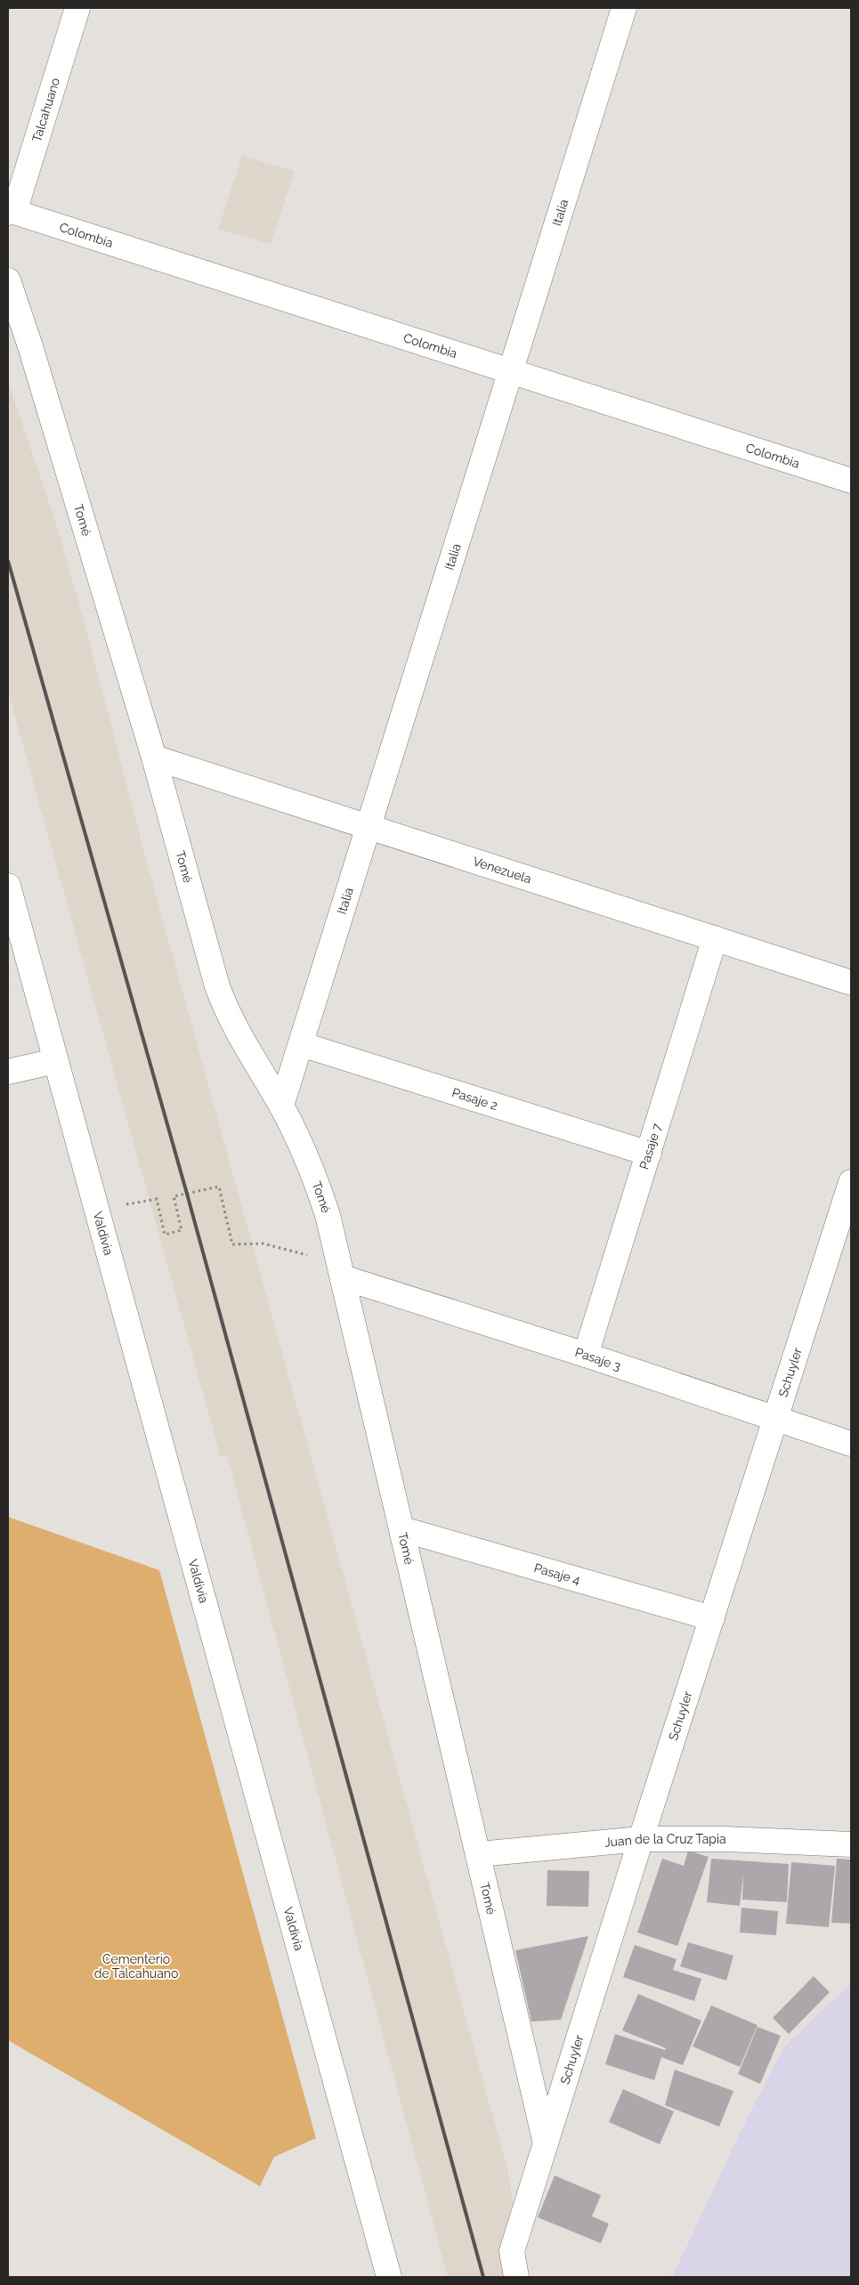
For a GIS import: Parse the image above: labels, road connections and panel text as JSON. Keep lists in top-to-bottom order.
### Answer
{
  "streets": {
    "street": [
      "Talcahuano",
      "Italia",
      "Colombia",
      "Tomé",
      "Venezuela",
      "Pasaje 2",
      "Pasaje 7",
      "Valdivia",
      "Pasaje 3",
      "Schuyler",
      "Pasaje 4",
      "Juan de la Cruz Tapia"
    ]
  },
  "crossings": [
    ["Talcahuano", "Colombia"],
    ["Italia", "Colombia"],
    ["Italia", "Tomé"],
    ["Italia", "Venezuela"],
    ["Italia", "Pasaje 2"],
    ["Tomé", "Venezuela"],
    ["Tomé", "Pasaje 3"],
    ["Tomé", "Schuyler"],
    ["Tomé", "Pasaje 4"],
    ["Tomé", "Juan de la Cruz Tapia"],
    ["Venezuela", "Pasaje 7"],
    ["Pasaje 2", "Pasaje 7"],
    ["Pasaje 7", "Pasaje 3"],
    ["Pasaje 3", "Schuyler"],
    ["Schuyler", "Pasaje 4"],
    ["Schuyler", "Juan de la Cruz Tapia"]
  ],
  "parks": ["Cementerio de Talcahuano"]
}
